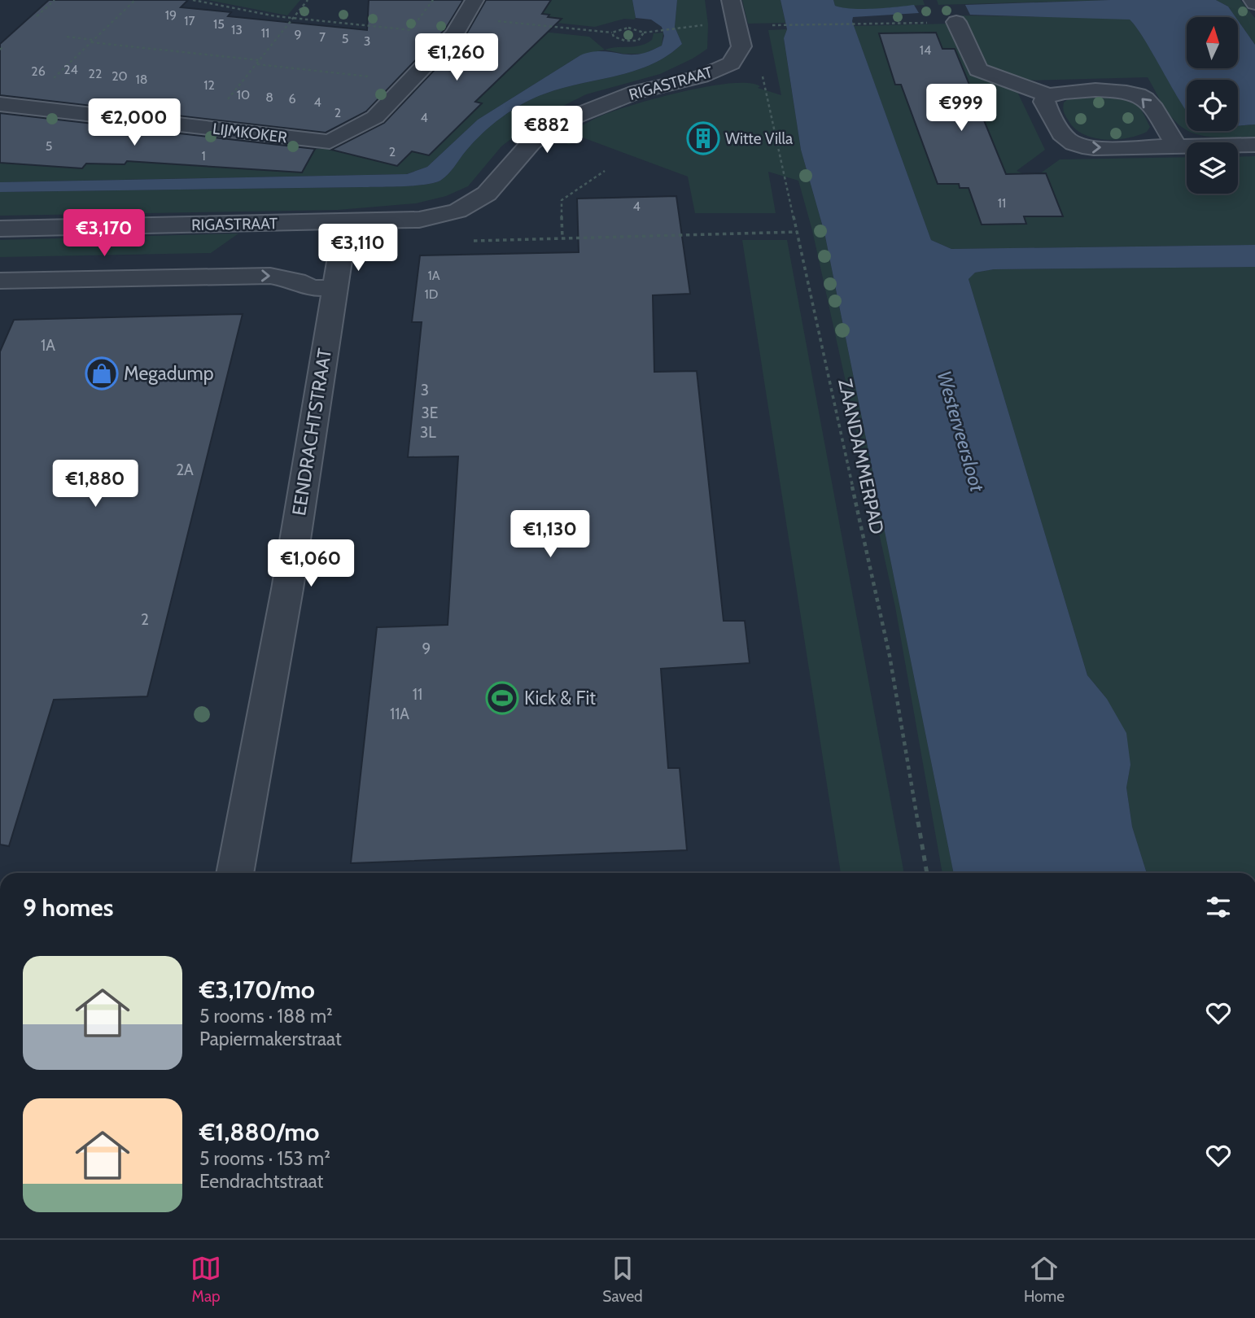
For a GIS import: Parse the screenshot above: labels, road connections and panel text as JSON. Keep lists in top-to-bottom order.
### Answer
{
  "streets": {
    "street": ["RIGASTRAAT", "LIJMKOKER", "EENDRACHTSTRAAT"],
    "path": ["ZAANDAMMERPAD"]
  },
  "crossings": [
    ["RIGASTRAAT", "EENDRACHTSTRAAT"],
    ["RIGASTRAAT", "ZAANDAMMERPAD"]
  ],
  "water": ["Westerveersloot"],
  "places": {
    "building": ["Witte Villa"],
    "shop": ["Megadump"],
    "sports": ["Kick & Fit"]
  },
  "house_numbers": [
    "19",
    "17",
    "15",
    "13",
    "11",
    "9",
    "7",
    "5",
    "3",
    "14",
    "24",
    "26",
    "22",
    "20",
    "18",
    "12",
    "10",
    "8",
    "6",
    "4",
    "2",
    "4",
    "5",
    "2",
    "1",
    "11",
    "4",
    "1A",
    "1D",
    "1A",
    "3",
    "3E",
    "3L",
    "2A",
    "2",
    "9",
    "11",
    "11A"
  ],
  "north": "top",
  "page": {
    "price": [
      "€1,260",
      "€999",
      "€2,000",
      "€882",
      "€3,170",
      "€3,110",
      "€1,880",
      "€1,130",
      "€1,060"
    ],
    "heading": "9 homes",
    "list": [
      {
        "name": "€3,170/mo",
        "note": "5 rooms · 188 m² · Papiermakerstraat"
      },
      {
        "name": "€1,880/mo",
        "note": "5 rooms · 153 m² · Eendrachtstraat"
      }
    ],
    "tabs": ["Map", "Saved", "Home"]
  }
}
